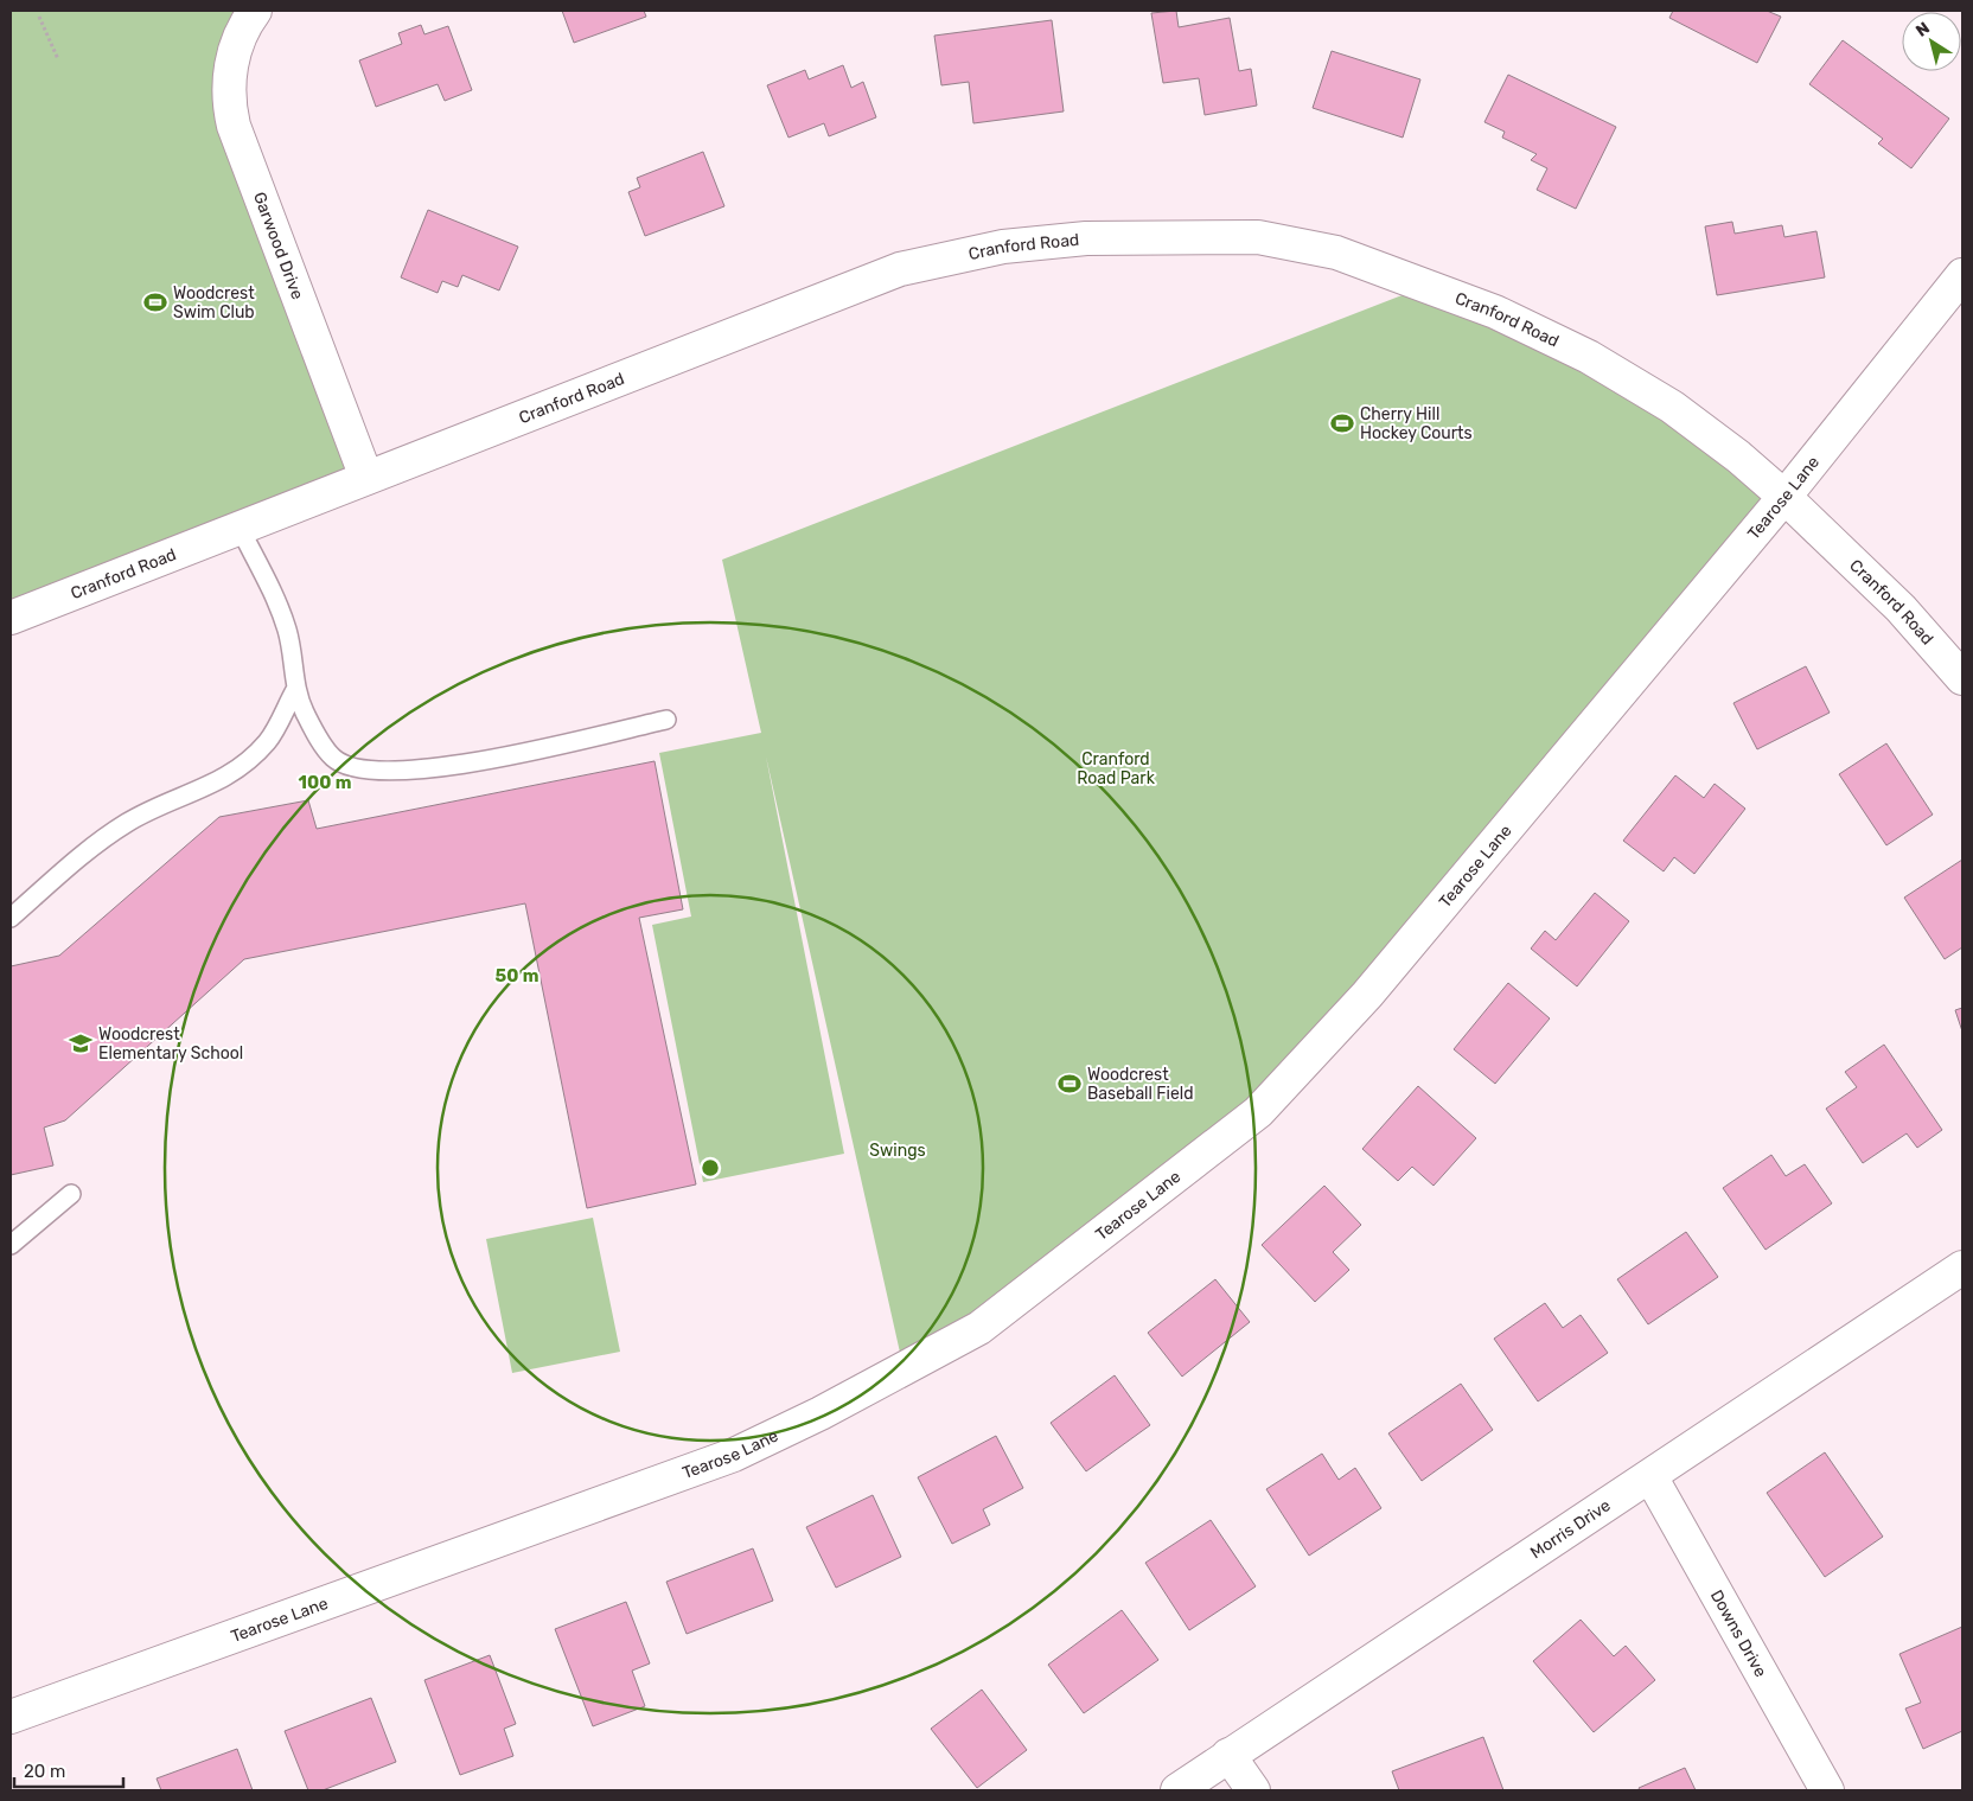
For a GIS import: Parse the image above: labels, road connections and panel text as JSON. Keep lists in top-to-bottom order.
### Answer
{
  "streets": {
    "street": [
      "Garwood Drive",
      "Cranford Road",
      "Tearose Lane",
      "Morris Drive",
      "Downs Drive"
    ]
  },
  "crossings": [
    ["Garwood Drive", "Cranford Road"],
    ["Cranford Road", "Tearose Lane"],
    ["Morris Drive", "Downs Drive"]
  ],
  "parks": ["Cranford Road Park", "Swings"],
  "places": {
    "sports": ["Woodcrest Swim Club", "Cherry Hill Hockey Courts", "Woodcrest Baseball Field"],
    "school or university": ["Woodcrest Elementary School"]
  },
  "scale_bar": "20 m",
  "north": "top left",
  "rings": ["100 m", "50 m"]
}
